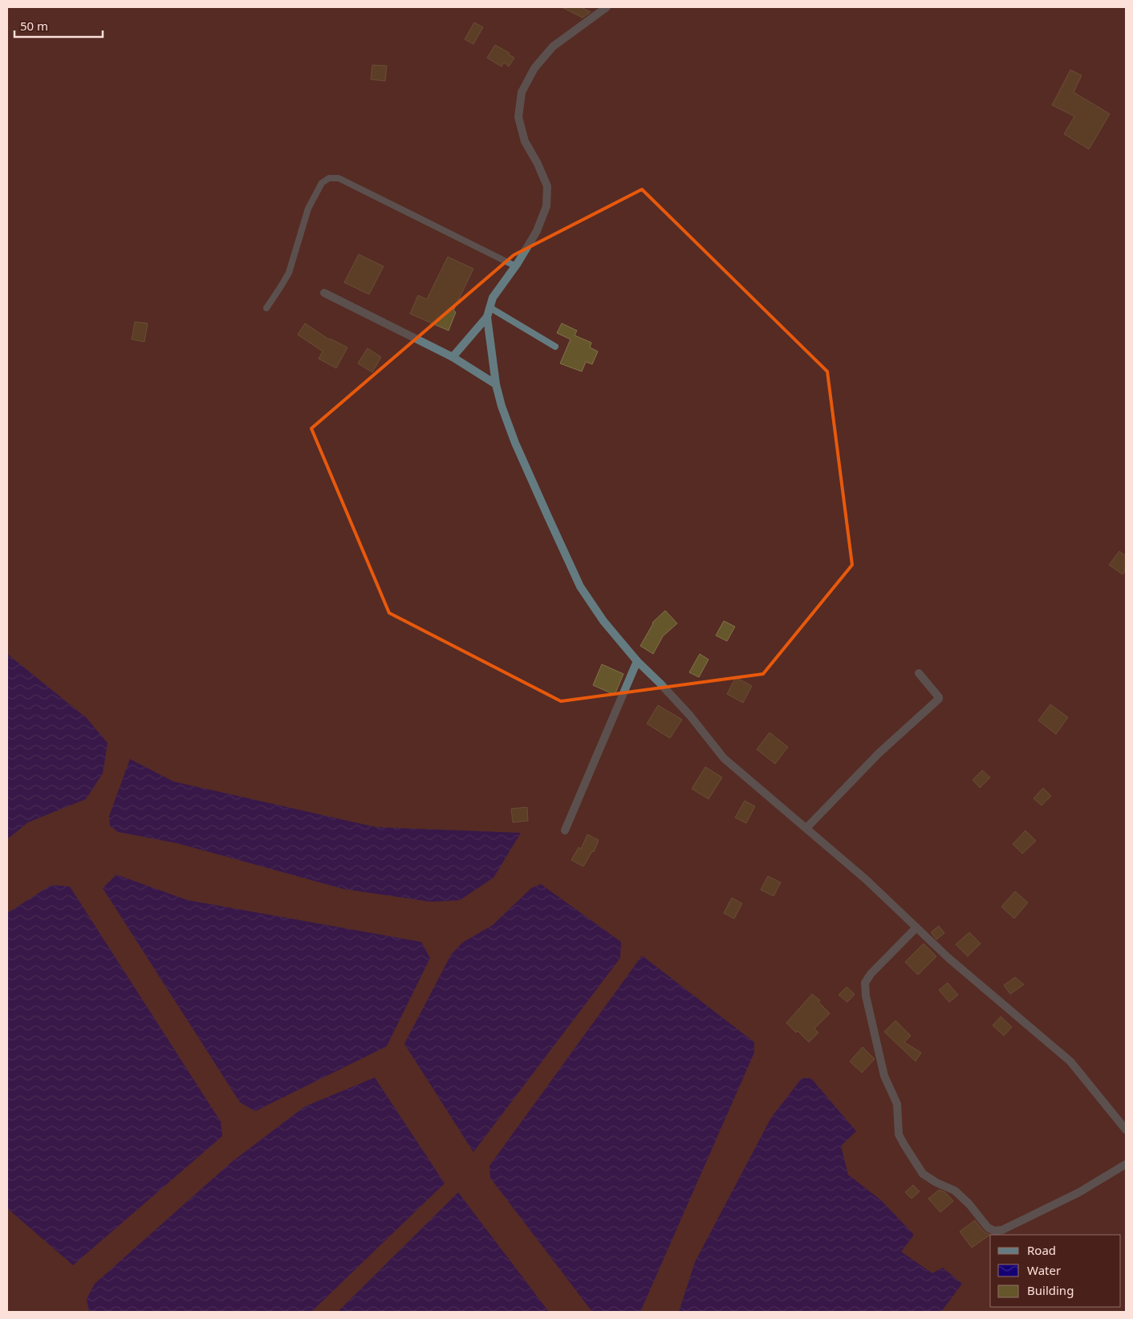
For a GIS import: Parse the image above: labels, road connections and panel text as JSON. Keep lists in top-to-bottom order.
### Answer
{
  "legend": ["Road", "Water", "Building"],
  "scale_bar": "50 m"
}
